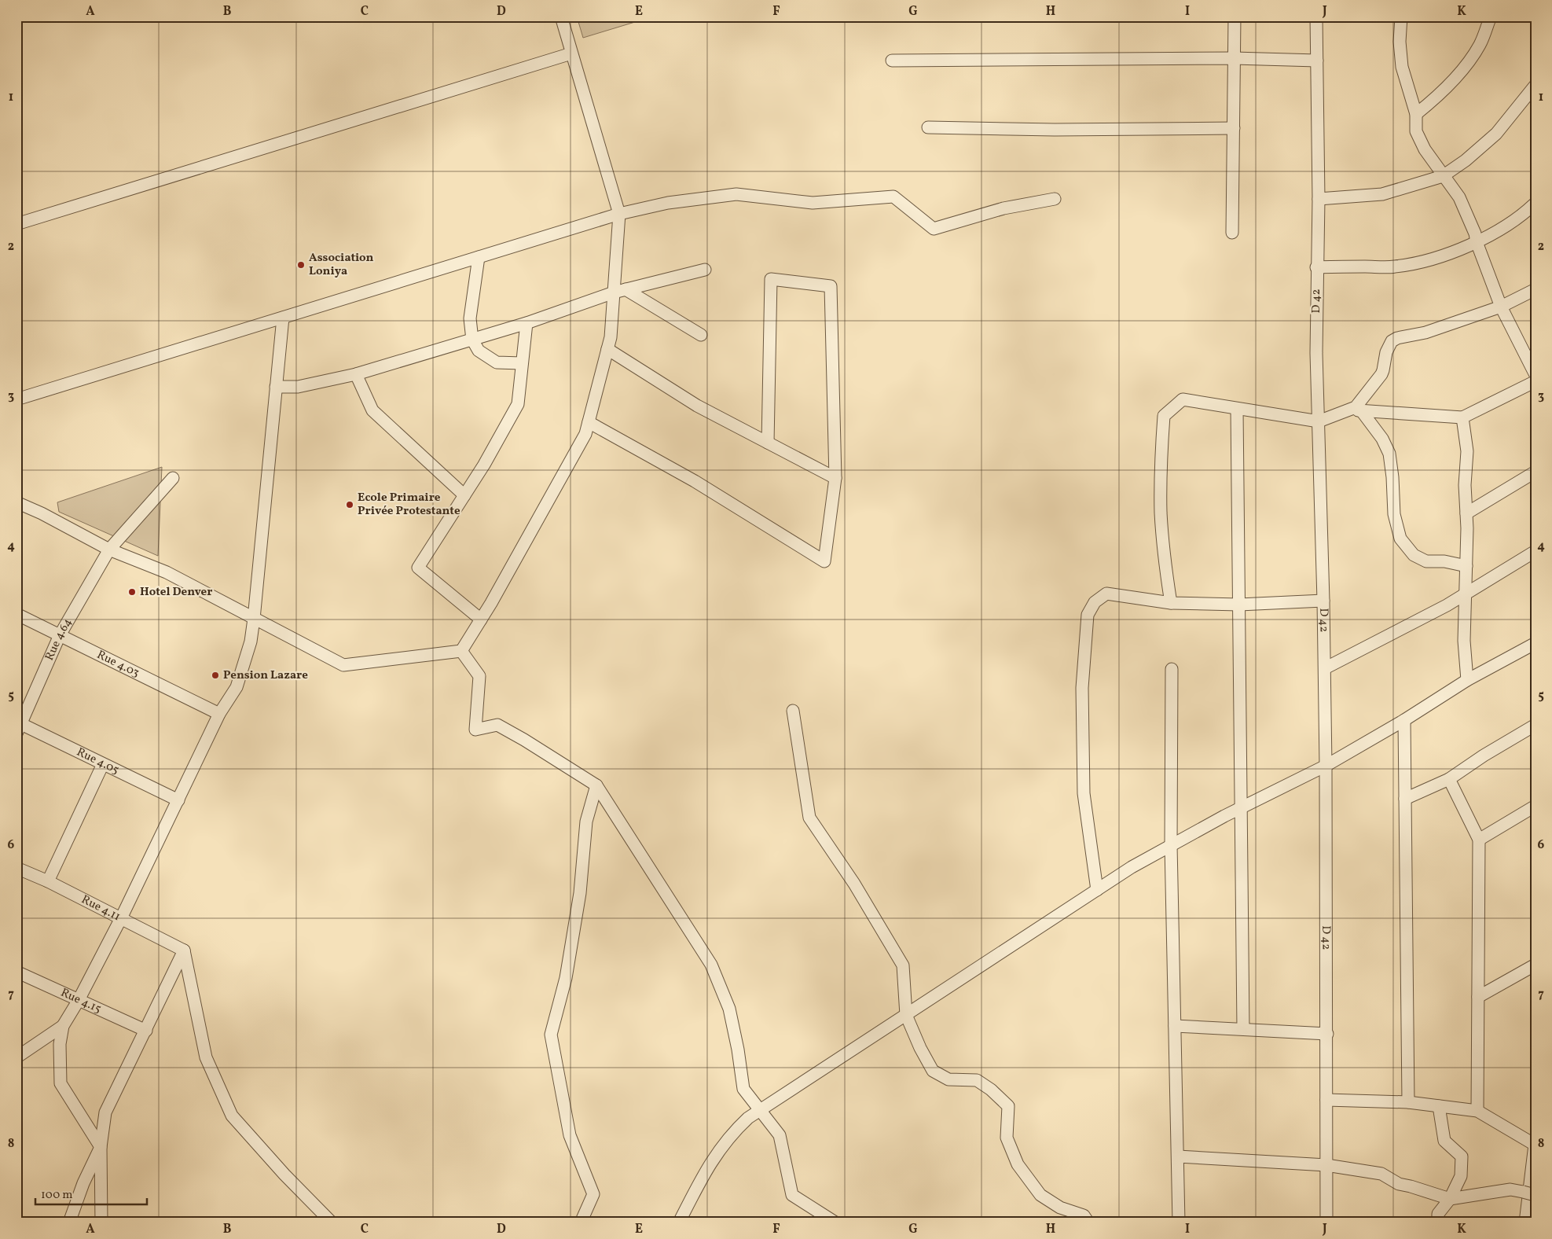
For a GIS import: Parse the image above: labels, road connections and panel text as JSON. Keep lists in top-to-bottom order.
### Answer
{
  "streets": {
    "street": [
      "D 42",
      "Rue 4.64",
      "Rue 4.03",
      "Rue 4.05",
      "Rue 4.11",
      "Rue 4.15"
    ]
  },
  "crossings": [
    ["Rue 4.64", "Rue 4.03"],
    ["Rue 4.64", "Rue 4.05"]
  ],
  "places": [
    "Association Loniya",
    "Ecole Primaire Privée Protestante",
    "Hotel Denver",
    "Pension Lazare"
  ],
  "scale_bar": "100 m",
  "grid": {
    "columns": [
      "A",
      "B",
      "C",
      "D",
      "E",
      "F",
      "G",
      "H",
      "I",
      "J",
      "K"
    ],
    "rows": [
      "1",
      "2",
      "3",
      "4",
      "5",
      "6",
      "7",
      "8"
    ]
  }
}
